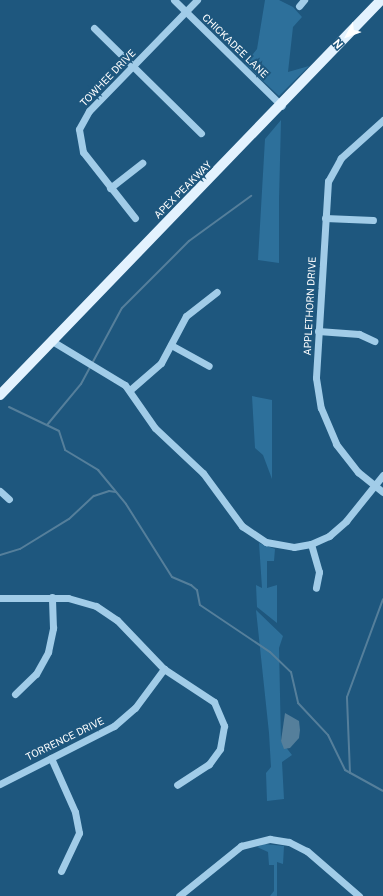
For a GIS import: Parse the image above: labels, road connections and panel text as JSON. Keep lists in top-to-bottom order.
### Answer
{
  "streets": {
    "main road": ["APEX PEAKWAY"],
    "street": [
      "CHICKADEE LANE",
      "TOWHEE DRIVE",
      "APPLETHORN DRIVE",
      "TORRENCE DRIVE"
    ]
  },
  "crossings": [
    ["CHICKADEE LANE", "TOWHEE DRIVE"],
    ["CHICKADEE LANE", "APEX PEAKWAY"]
  ],
  "north": "bottom left"
}
